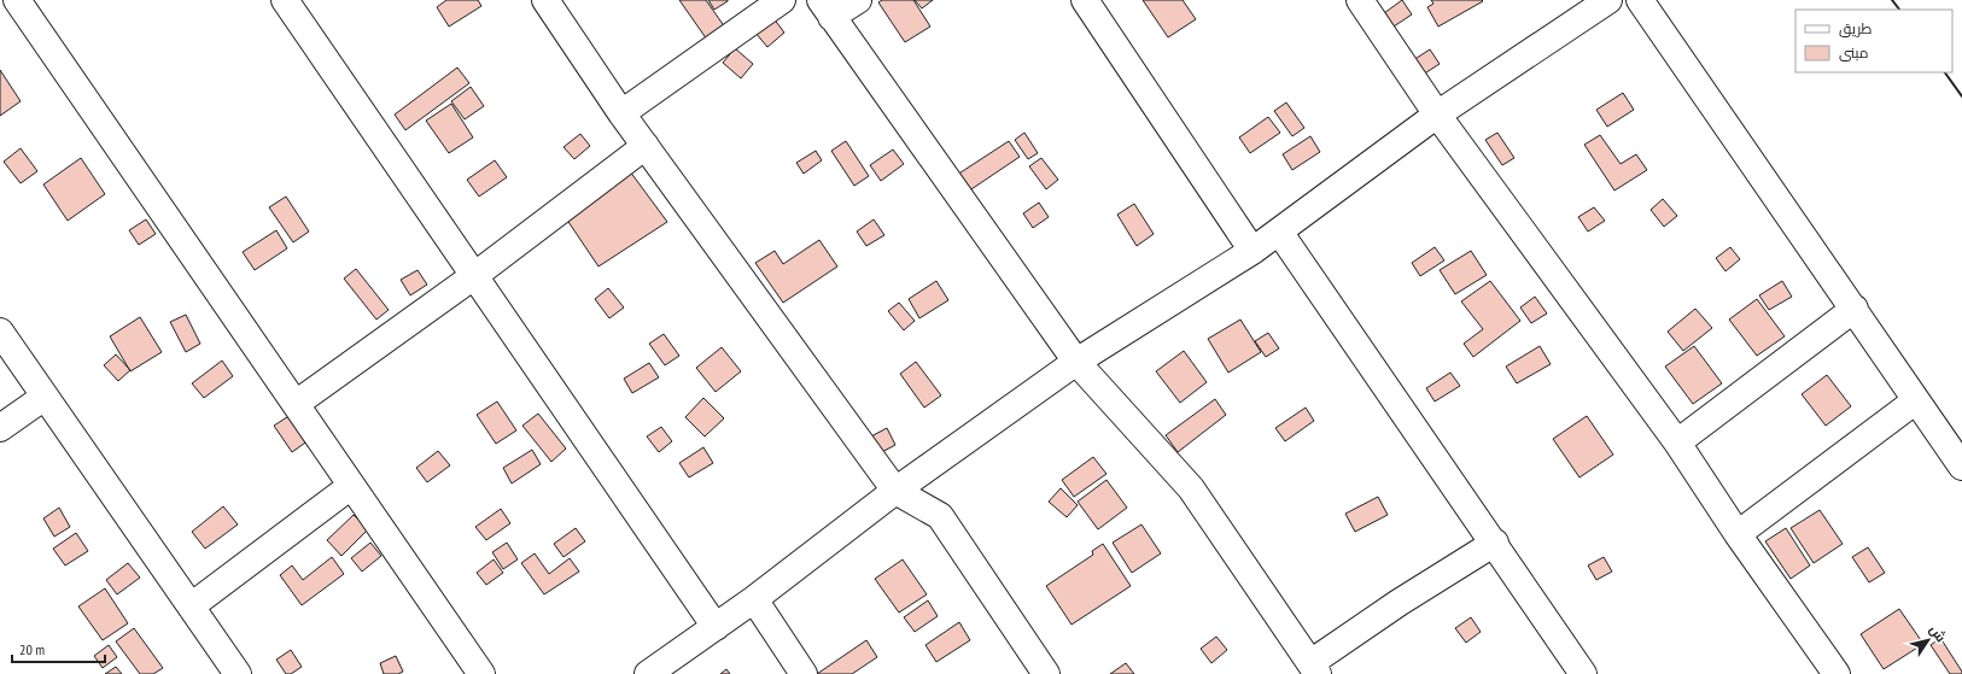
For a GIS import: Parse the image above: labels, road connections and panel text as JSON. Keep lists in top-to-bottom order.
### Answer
{
  "legend": ["طريق", "مبنى"],
  "scale_bar": "20 m",
  "north": "top right"
}
